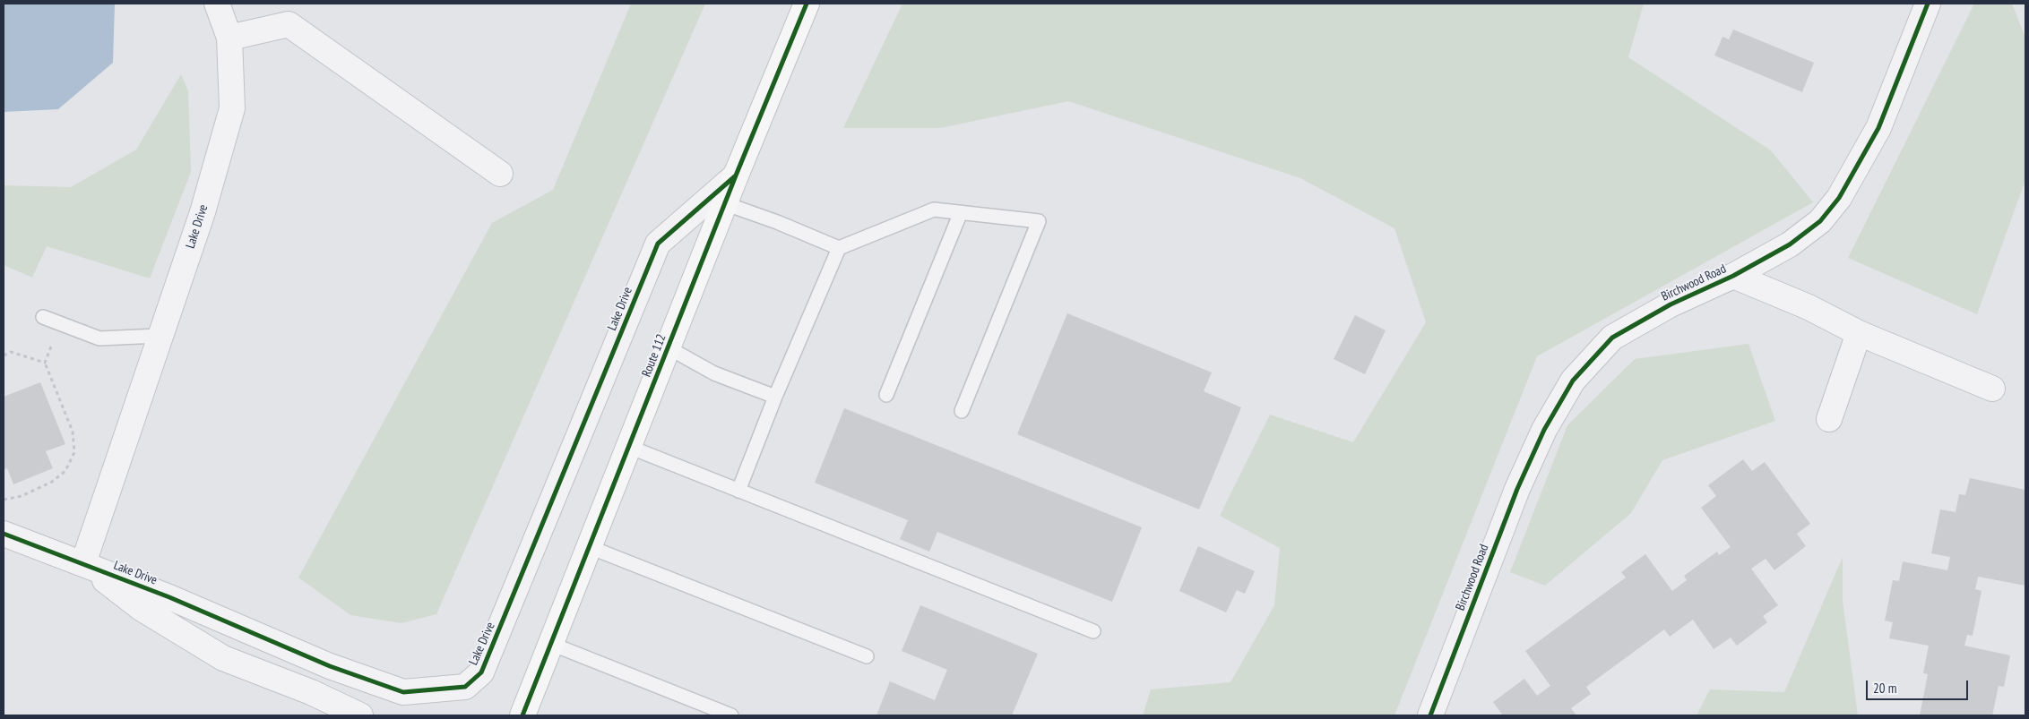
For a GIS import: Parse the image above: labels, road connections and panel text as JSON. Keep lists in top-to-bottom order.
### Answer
{
  "streets": {
    "main road": ["Route 112"],
    "street": ["Lake Drive", "Birchwood Road"]
  },
  "crossings": [
    ["Lake Drive", "Route 112"]
  ],
  "scale_bar": "20 m"
}
